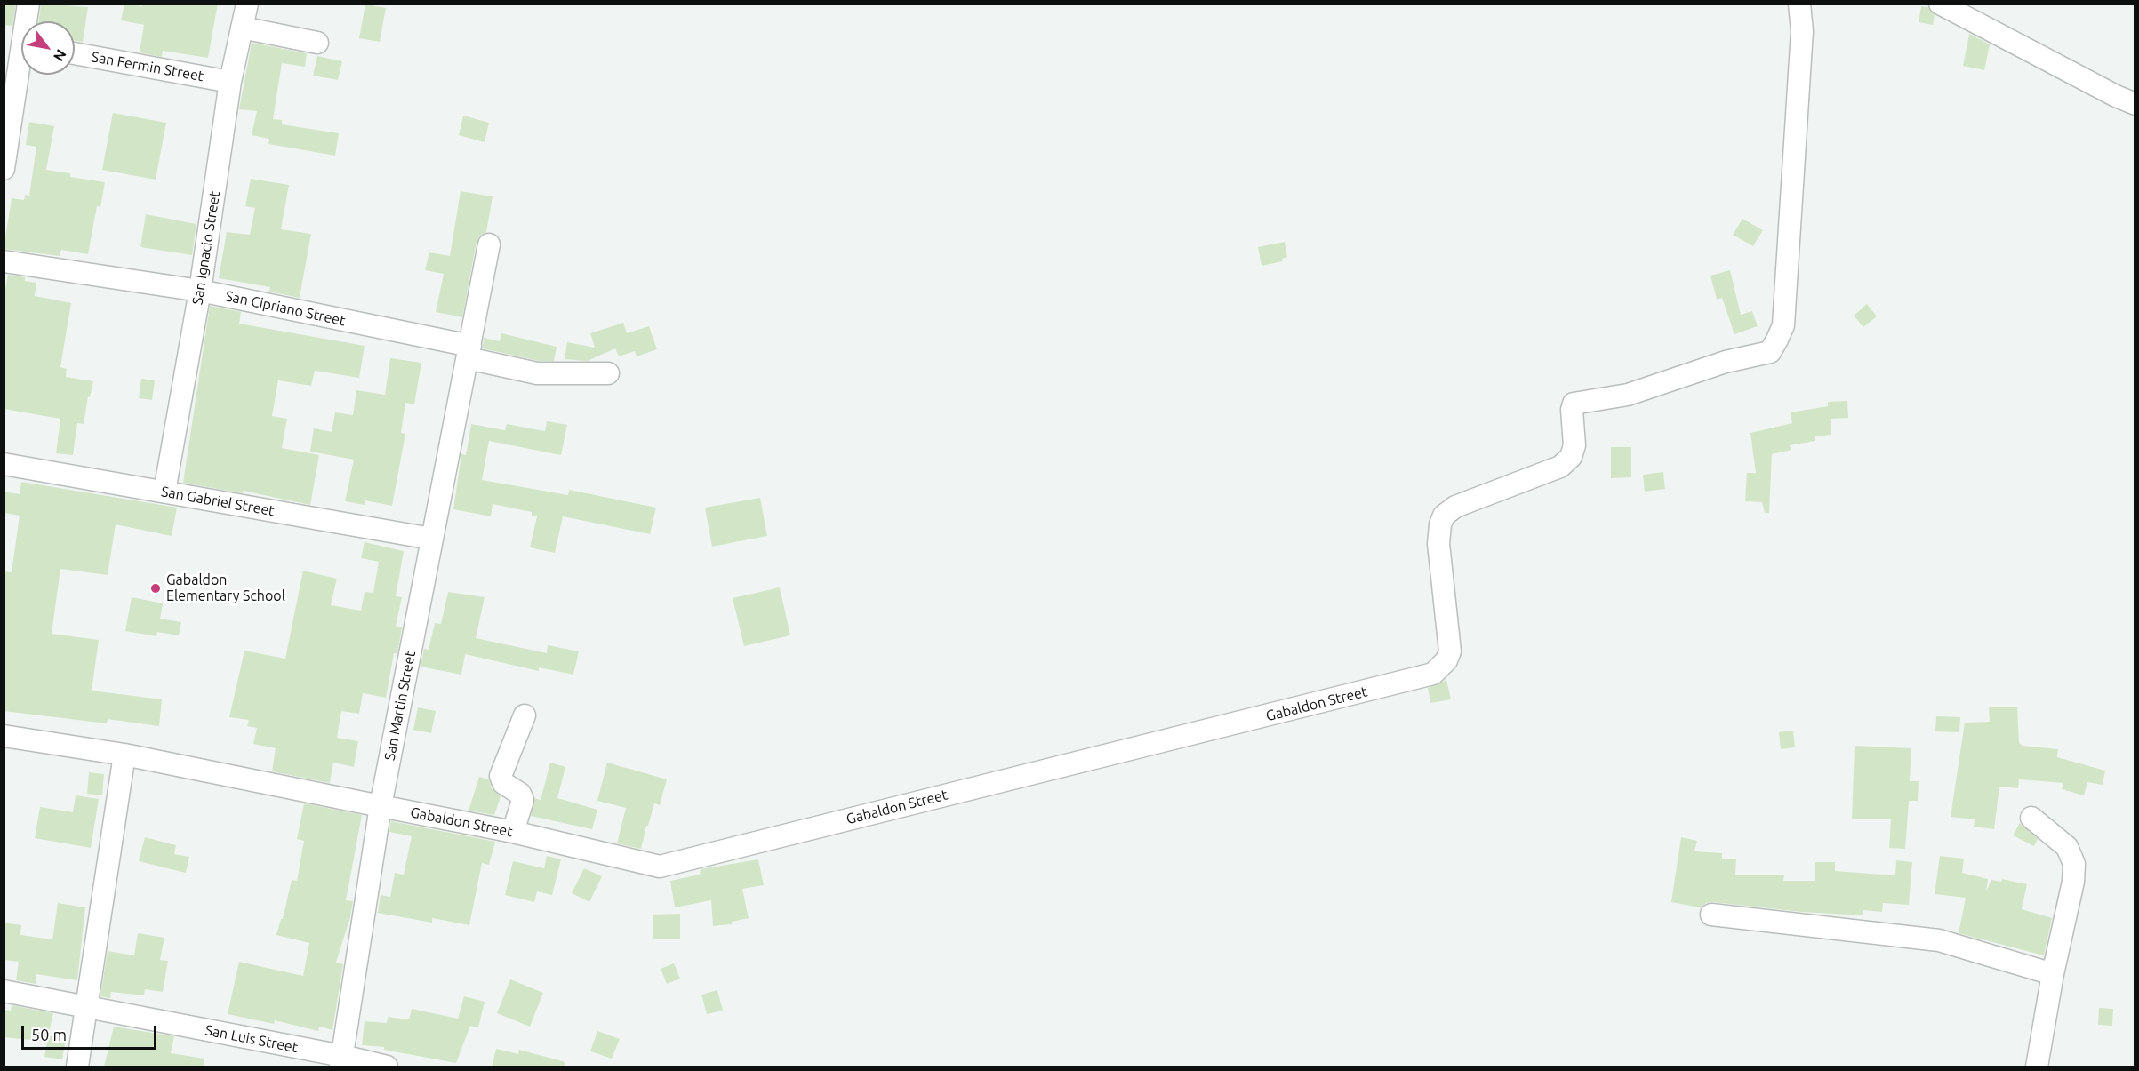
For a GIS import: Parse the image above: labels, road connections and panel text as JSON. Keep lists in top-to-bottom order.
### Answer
{
  "streets": {
    "street": [
      "San Fermin Street",
      "San Ignacio Street",
      "San Cipriano Street",
      "San Gabriel Street",
      "Gabaldon Street",
      "San Martin Street",
      "San Luis Street"
    ]
  },
  "crossings": [
    ["San Fermin Street", "San Ignacio Street"],
    ["San Ignacio Street", "San Cipriano Street"],
    ["San Ignacio Street", "San Gabriel Street"],
    ["San Cipriano Street", "San Martin Street"],
    ["San Gabriel Street", "San Martin Street"],
    ["Gabaldon Street", "San Martin Street"],
    ["San Martin Street", "San Luis Street"]
  ],
  "places": ["Gabaldon Elementary School"],
  "scale_bar": "50 m",
  "north": "bottom right"
}
